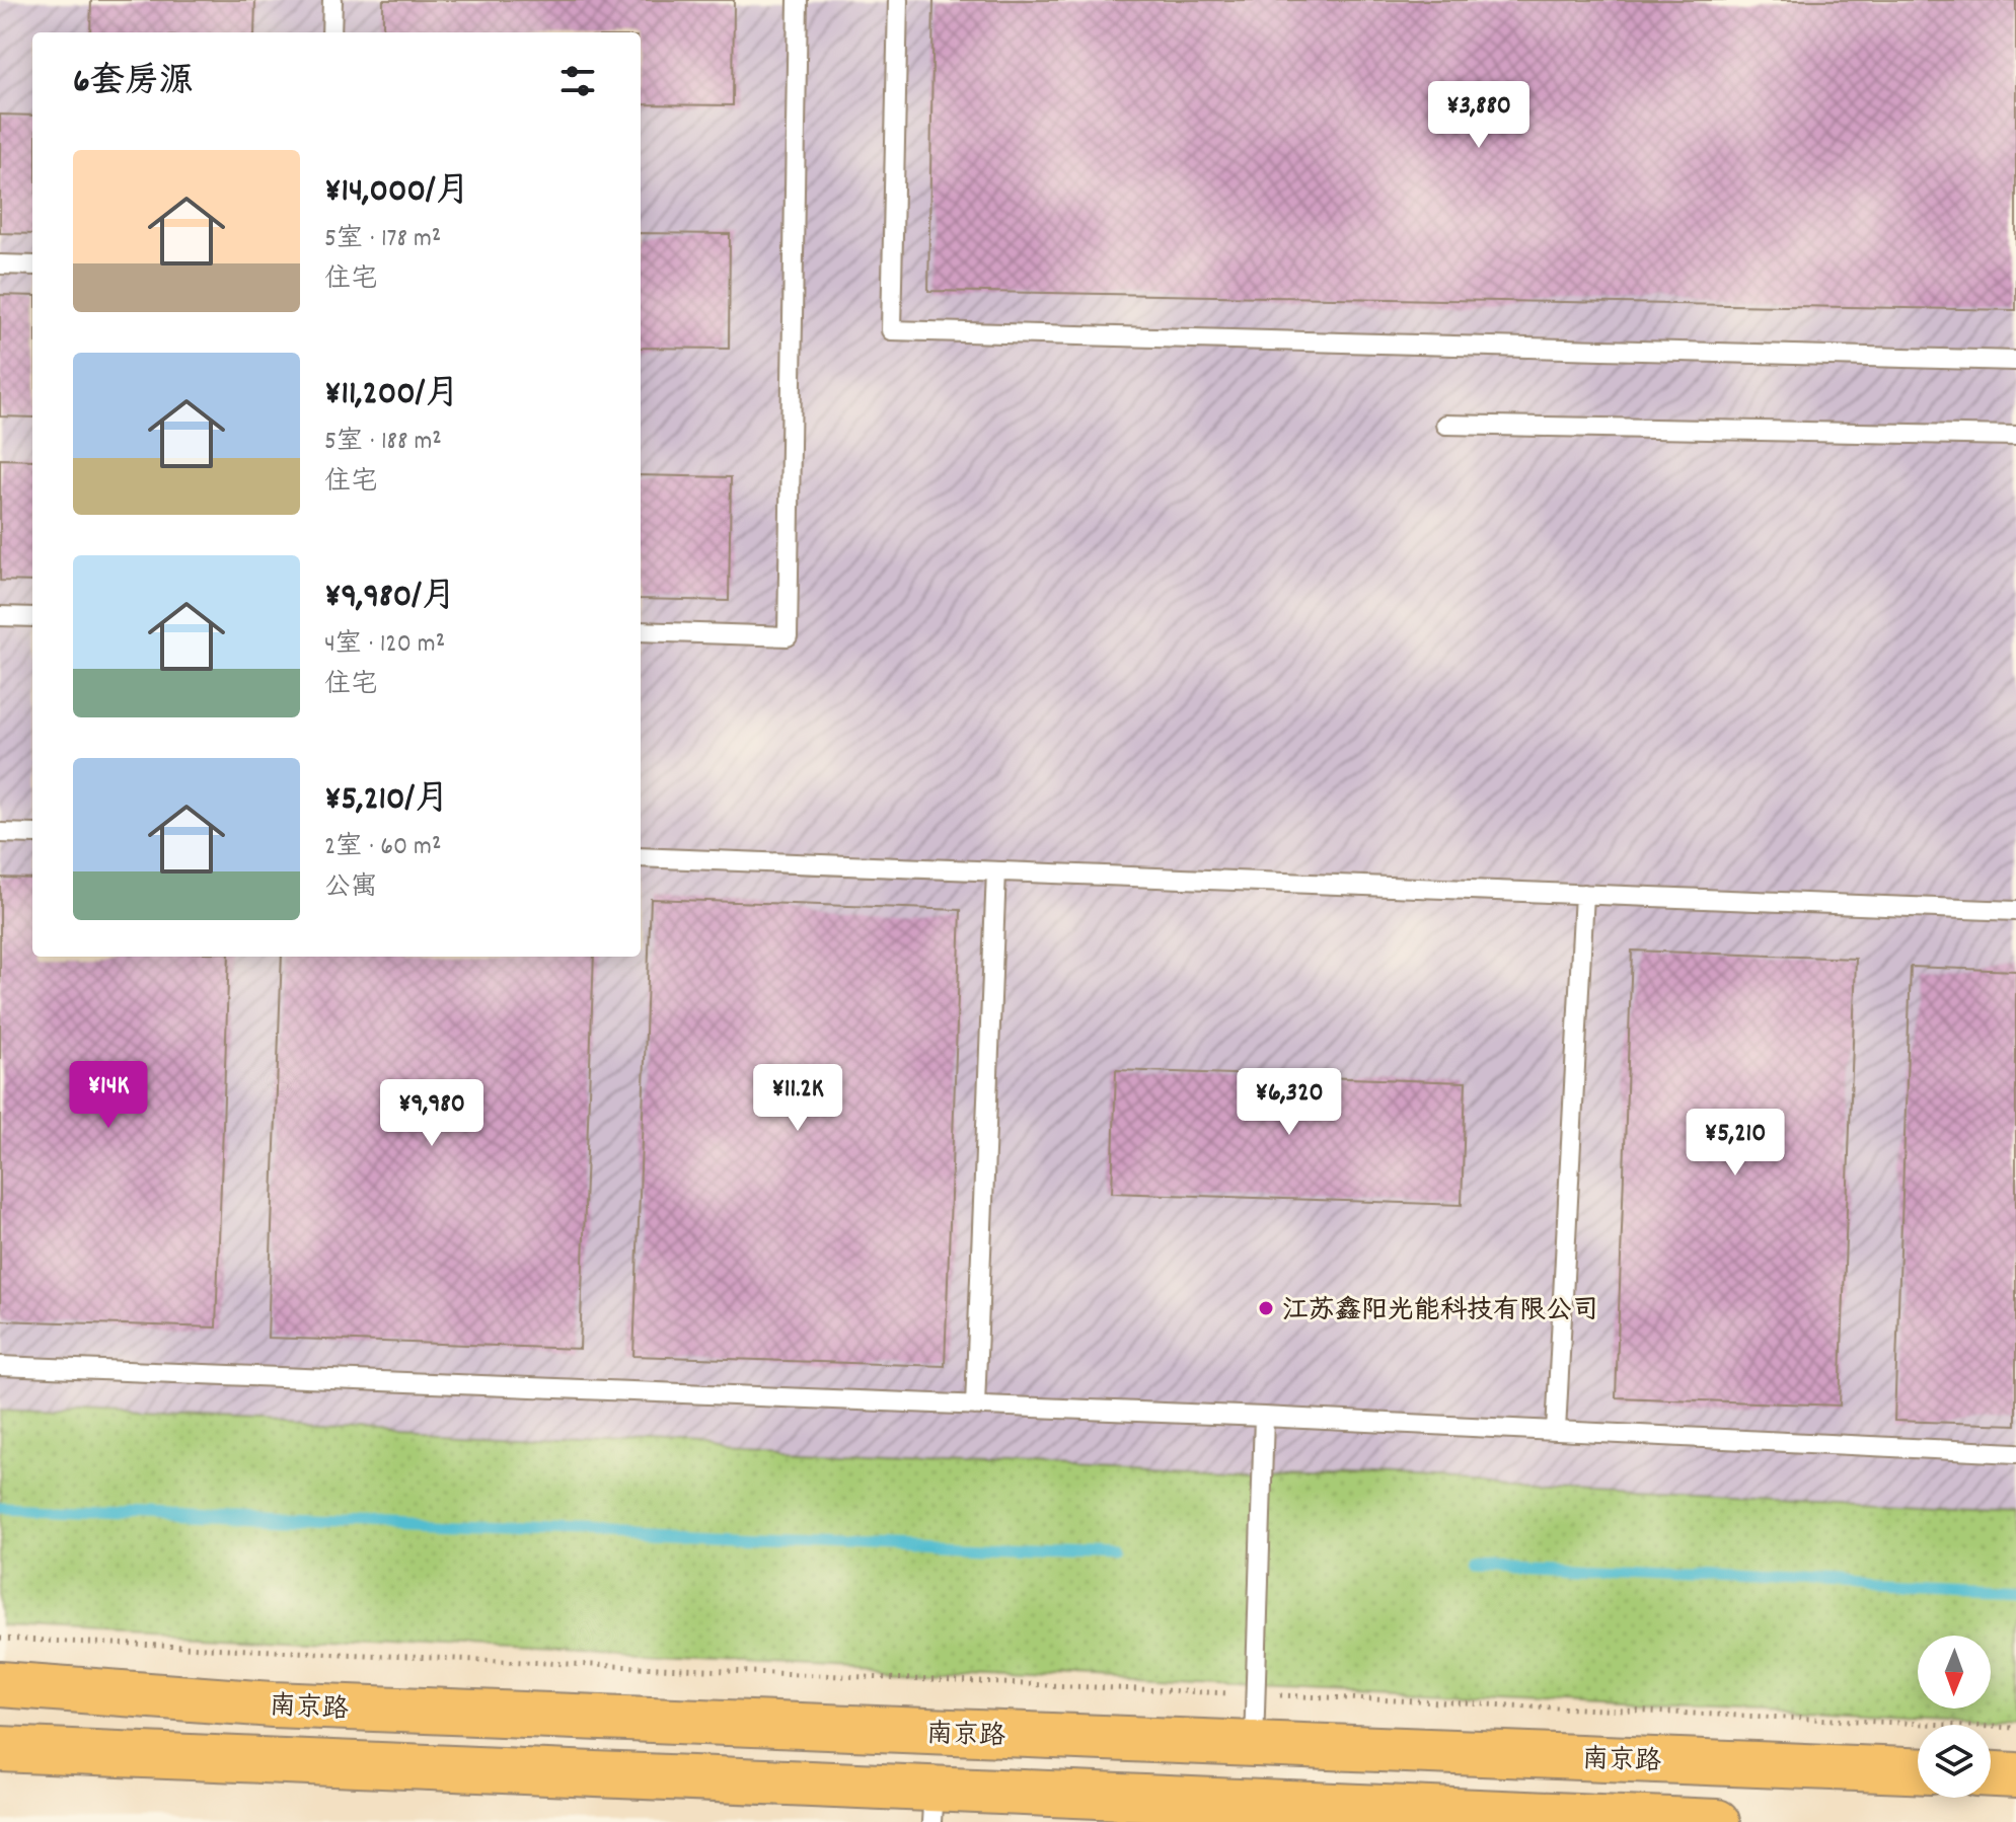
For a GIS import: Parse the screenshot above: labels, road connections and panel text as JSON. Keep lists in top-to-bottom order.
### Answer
{
  "streets": {
    "main road": ["南京路"]
  },
  "places": ["江苏鑫阳光能科技有限公司"],
  "north": "bottom",
  "page": {
    "heading": "6套房源",
    "price": [
      "¥3,880",
      "¥14K",
      "¥11.2K",
      "¥6,320",
      "¥9,980",
      "¥5,210"
    ],
    "list": [
      {
        "name": "¥14,000/月",
        "note": "5室 · 178 m² · 住宅"
      },
      {
        "name": "¥11,200/月",
        "note": "5室 · 188 m² · 住宅"
      },
      {
        "name": "¥9,980/月",
        "note": "4室 · 120 m² · 住宅"
      },
      {
        "name": "¥5,210/月",
        "note": "2室 · 60 m² · 公寓"
      }
    ]
  }
}
